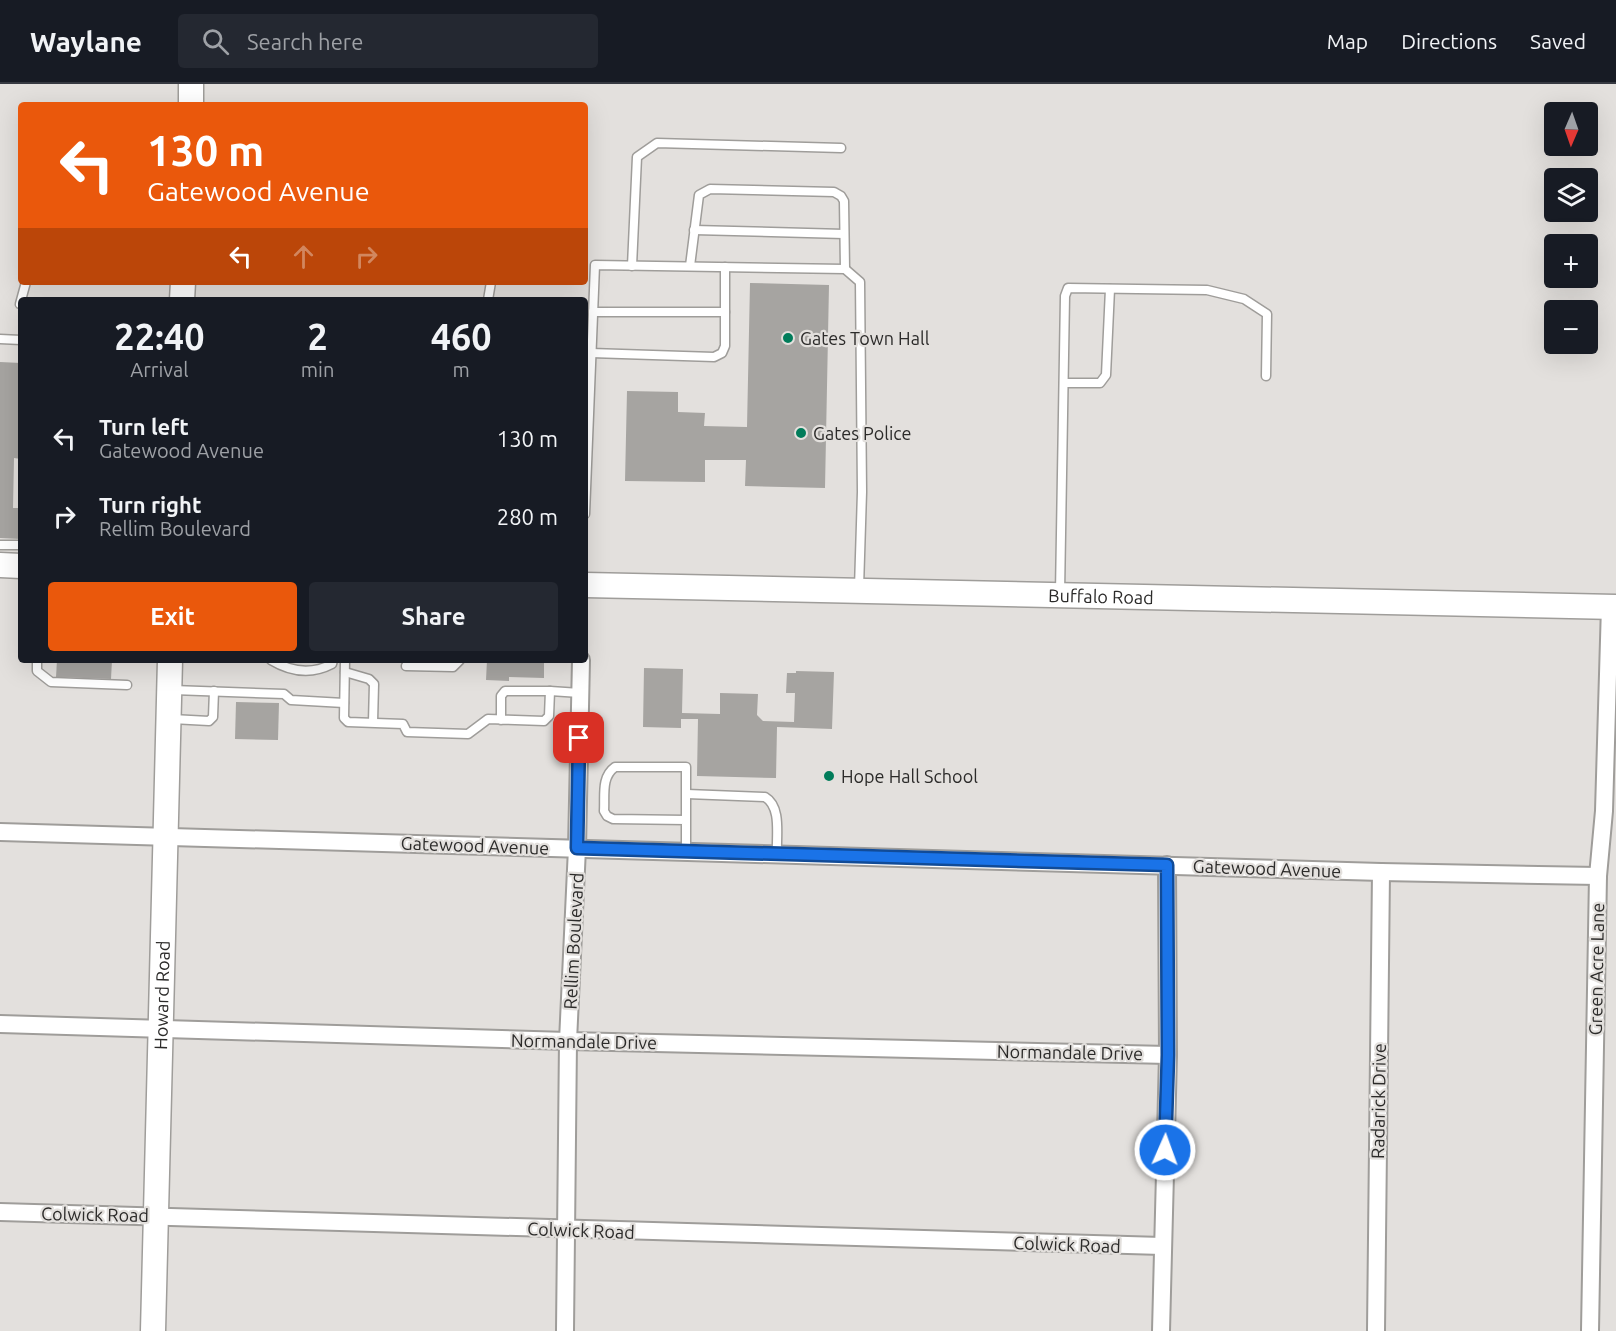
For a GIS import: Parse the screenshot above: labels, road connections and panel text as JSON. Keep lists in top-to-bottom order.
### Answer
{
  "streets": {
    "main road": ["Buffalo Road", "Howard Road"],
    "street": [
      "Gatewood Avenue",
      "Rellim Boulevard",
      "Green Acre Lane",
      "Normandale Drive",
      "Radarick Drive",
      "Colwick Road"
    ]
  },
  "crossings": [
    ["Buffalo Road", "Green Acre Lane"],
    ["Gatewood Avenue", "Rellim Boulevard"],
    ["Gatewood Avenue", "Green Acre Lane"],
    ["Gatewood Avenue", "Howard Road"],
    ["Gatewood Avenue", "Radarick Drive"],
    ["Rellim Boulevard", "Normandale Drive"],
    ["Rellim Boulevard", "Colwick Road"],
    ["Howard Road", "Normandale Drive"],
    ["Howard Road", "Colwick Road"]
  ],
  "places": ["Gates Town Hall", "Gates Police", "Hope Hall School"],
  "north": "bottom",
  "page": {
    "header": "Waylane",
    "search": "Search here",
    "nav": ["Map", "Directions", "Saved"],
    "map_buttons": ["+", "−"],
    "turn": ["130 m", "Gatewood Avenue"],
    "eta": [
      "22:40",
      "Arrival",
      "2",
      "min",
      "460",
      "m"
    ],
    "list": [
      {
        "name": "Turn left",
        "note": "Gatewood Avenue",
        "value": "130 m"
      },
      {
        "name": "Turn right",
        "note": "Rellim Boulevard",
        "value": "280 m"
      }
    ],
    "buttons": ["Exit", "Share"]
  }
}
